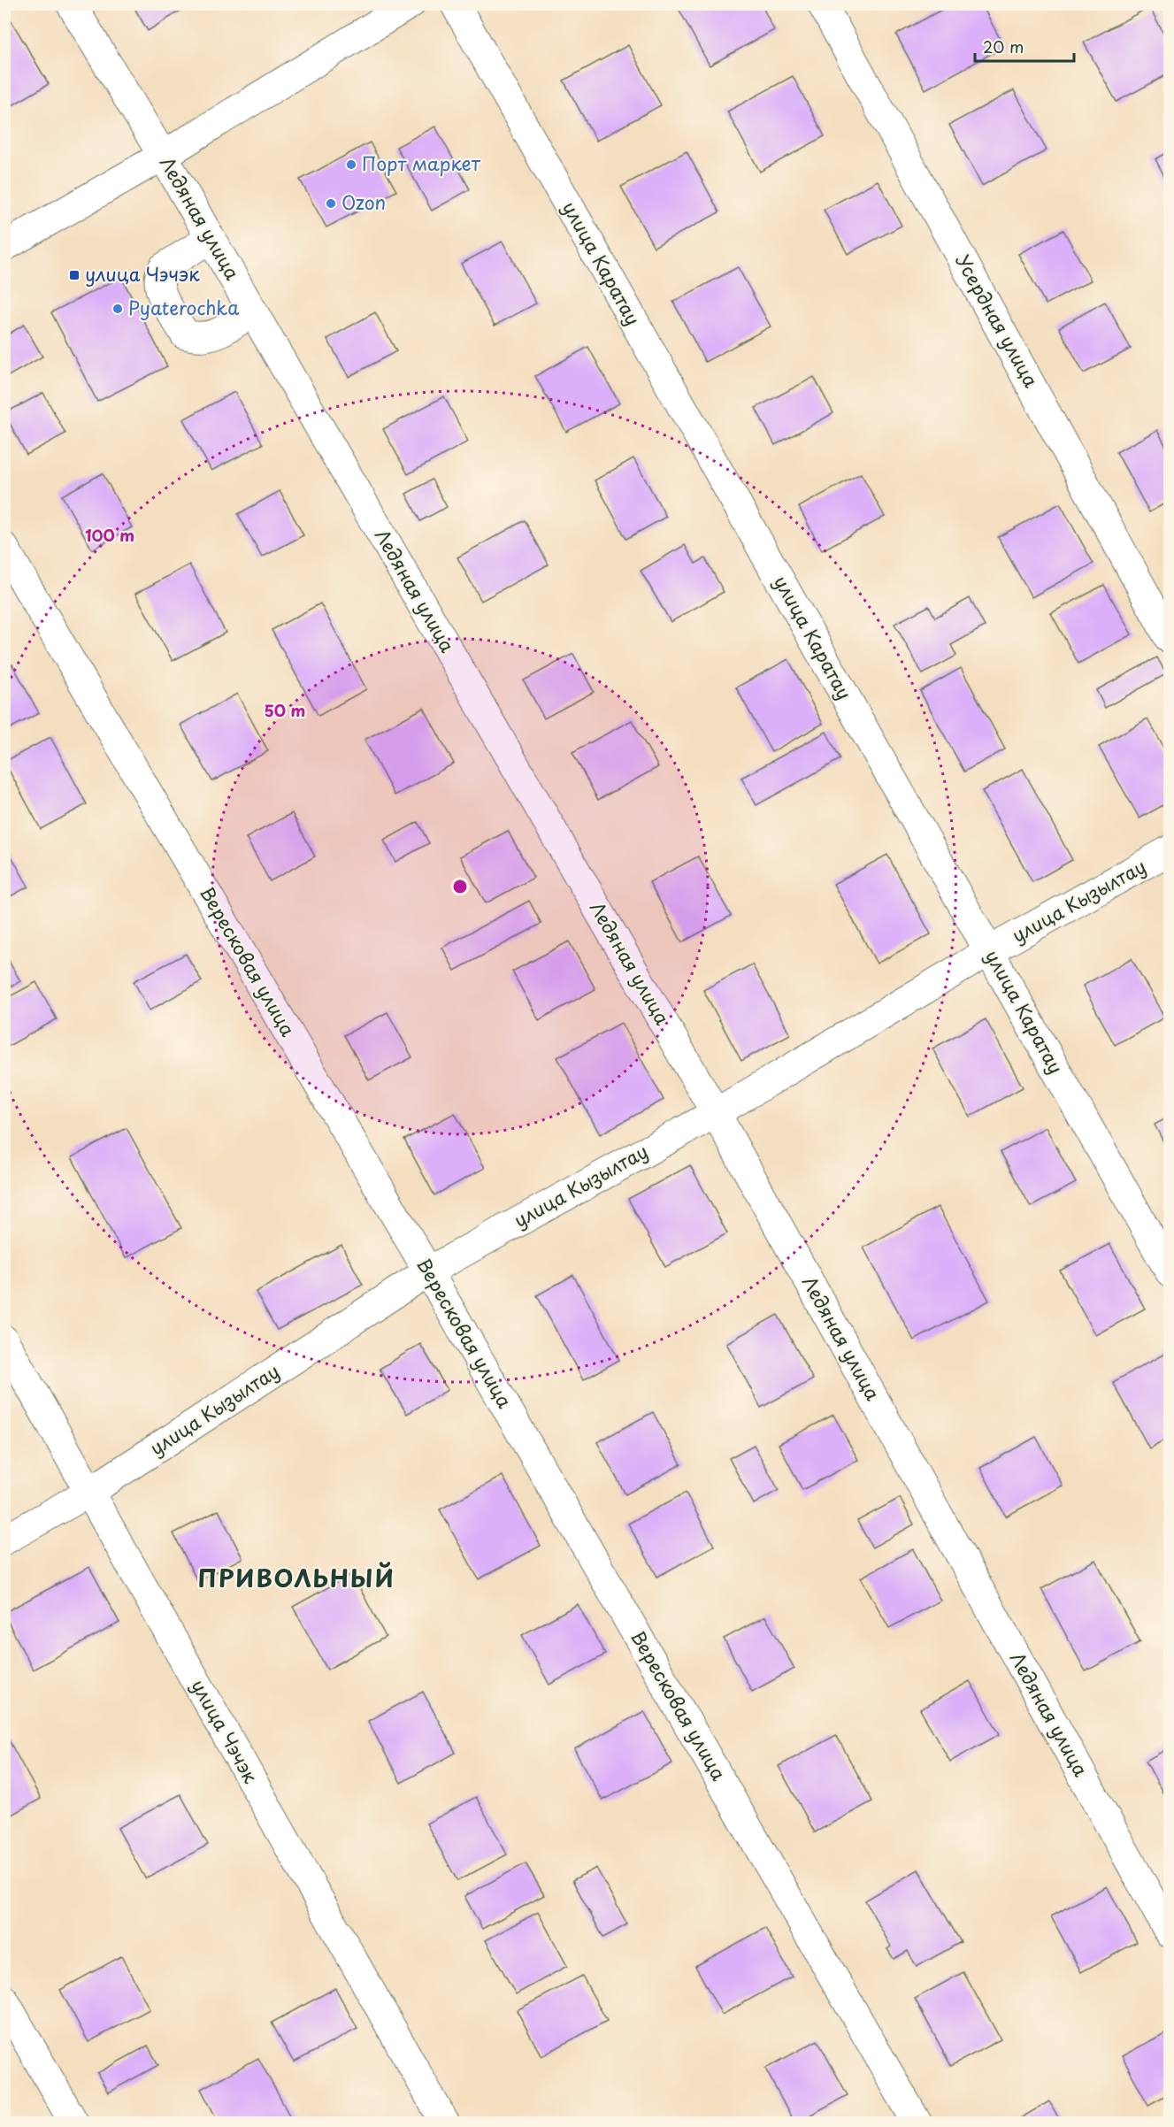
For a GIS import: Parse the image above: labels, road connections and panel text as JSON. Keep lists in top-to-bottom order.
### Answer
{
  "streets": {
    "street": [
      "Ледяная улица",
      "улица Каратау",
      "Усердная улица",
      "улица Кызылтау",
      "Вересковая улица",
      "улица Чэчэк"
    ]
  },
  "crossings": [
    ["Ледяная улица", "улица Кызылтау"],
    ["улица Каратау", "улица Кызылтау"],
    ["улица Кызылтау", "Вересковая улица"],
    ["улица Кызылтау", "улица Чэчэк"]
  ],
  "districts": ["ПРИВОЛЬНЫЙ"],
  "places": {
    "other": ["Порт маркет", "Ozon", "Pyaterochka"],
    "transit": ["улица Чэчэк"]
  },
  "scale_bar": "20 m",
  "rings": ["100 m", "50 m"]
}
